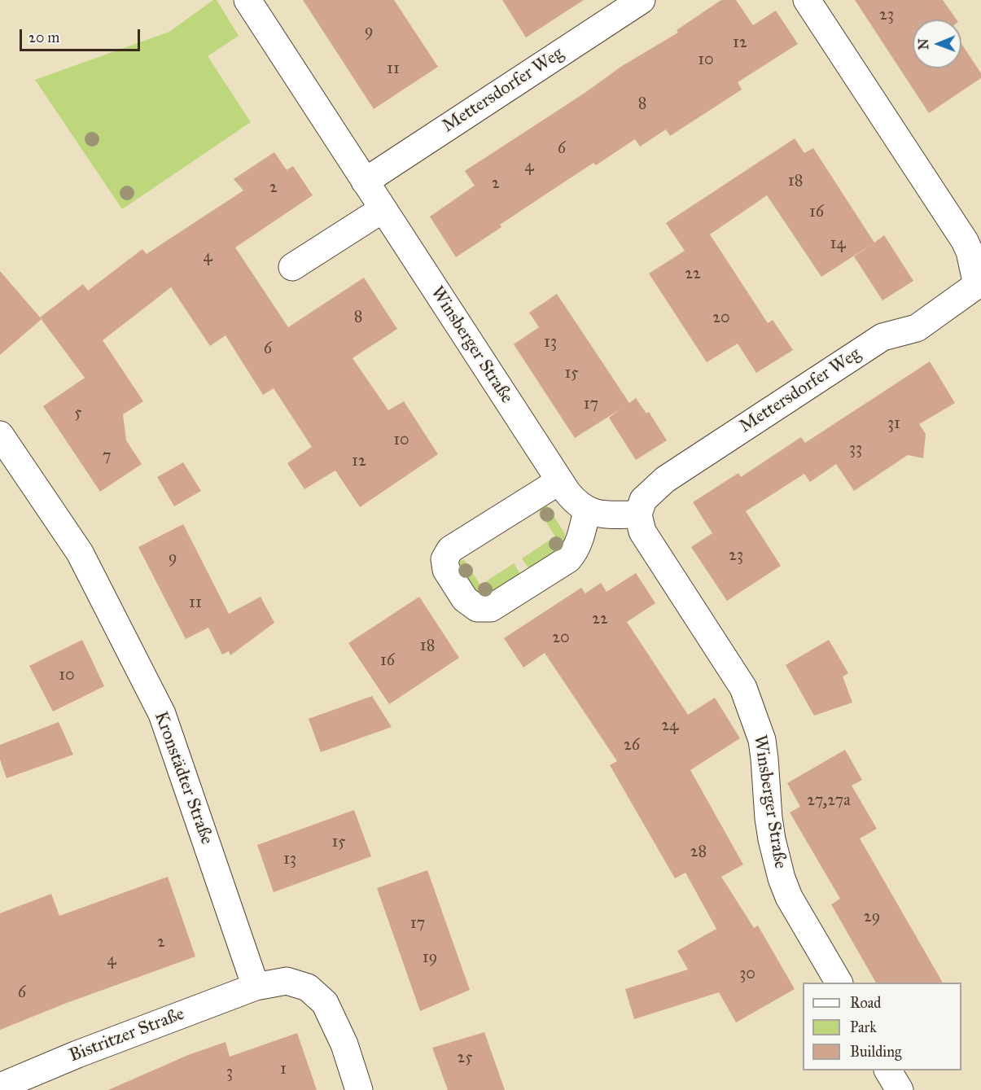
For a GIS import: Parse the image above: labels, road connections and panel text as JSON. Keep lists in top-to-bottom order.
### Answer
{
  "streets": {
    "street": [
      "Mettersdorfer Weg",
      "Winsberger Straße",
      "Kronstädter Straße",
      "Bistritzer Straße"
    ]
  },
  "crossings": [
    ["Mettersdorfer Weg", "Winsberger Straße"],
    ["Kronstädter Straße", "Bistritzer Straße"]
  ],
  "house_numbers": [
    "23",
    "9",
    "12",
    "10",
    "11",
    "8",
    "6",
    "4",
    "18",
    "2",
    "2",
    "16",
    "14",
    "4",
    "22",
    "8",
    "20",
    "13",
    "6",
    "15",
    "17",
    "5",
    "31",
    "10",
    "33",
    "7",
    "12",
    "23",
    "9",
    "11",
    "22",
    "20",
    "18",
    "16",
    "10",
    "24",
    "26",
    "27,27a",
    "15",
    "28",
    "13",
    "29",
    "17",
    "2",
    "19",
    "4",
    "30",
    "6",
    "25",
    "1",
    "3"
  ],
  "legend": ["Road", "Park", "Building"],
  "scale_bar": "20 m",
  "north": "left"
}
